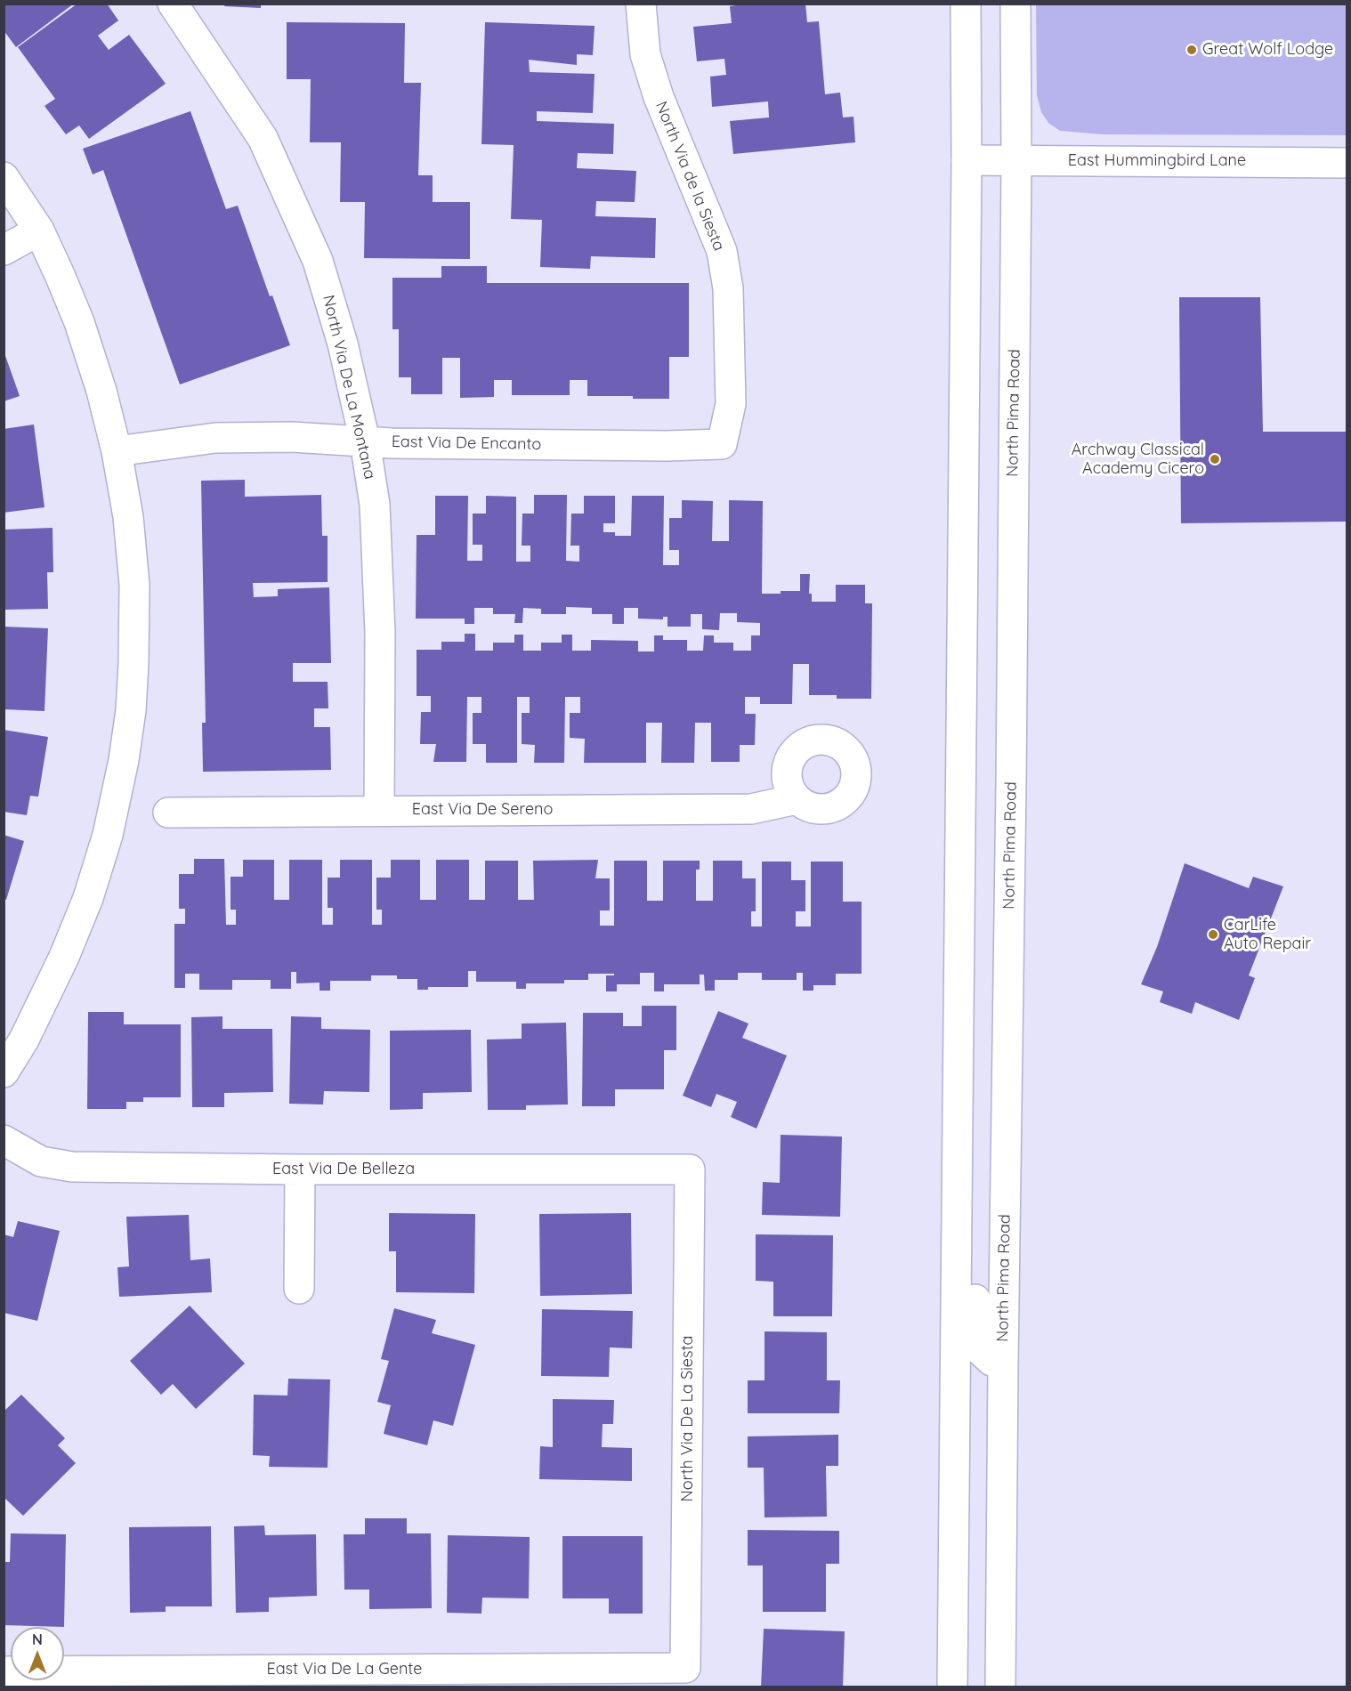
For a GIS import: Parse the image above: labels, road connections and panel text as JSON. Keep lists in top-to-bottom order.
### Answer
{
  "streets": {
    "street": [
      "East Hummingbird Lane",
      "North Via de la Siesta",
      "North Via De La Montana",
      "North Pima Road",
      "East Via De Encanto",
      "East Via De Sereno",
      "East Via De Belleza",
      "North Via De La Siesta",
      "East Via De La Gente"
    ]
  },
  "crossings": [
    ["East Hummingbird Lane", "North Pima Road"],
    ["North Via de la Siesta", "East Via De Encanto"],
    ["North Via De La Montana", "East Via De Encanto"],
    ["North Via De La Montana", "East Via De Sereno"],
    ["East Via De Belleza", "North Via De La Siesta"],
    ["North Via De La Siesta", "East Via De La Gente"]
  ],
  "places": ["Great Wolf Lodge", "Archway Classical Academy Cicero", "CarLife Auto Repair"],
  "north": "top"
}
